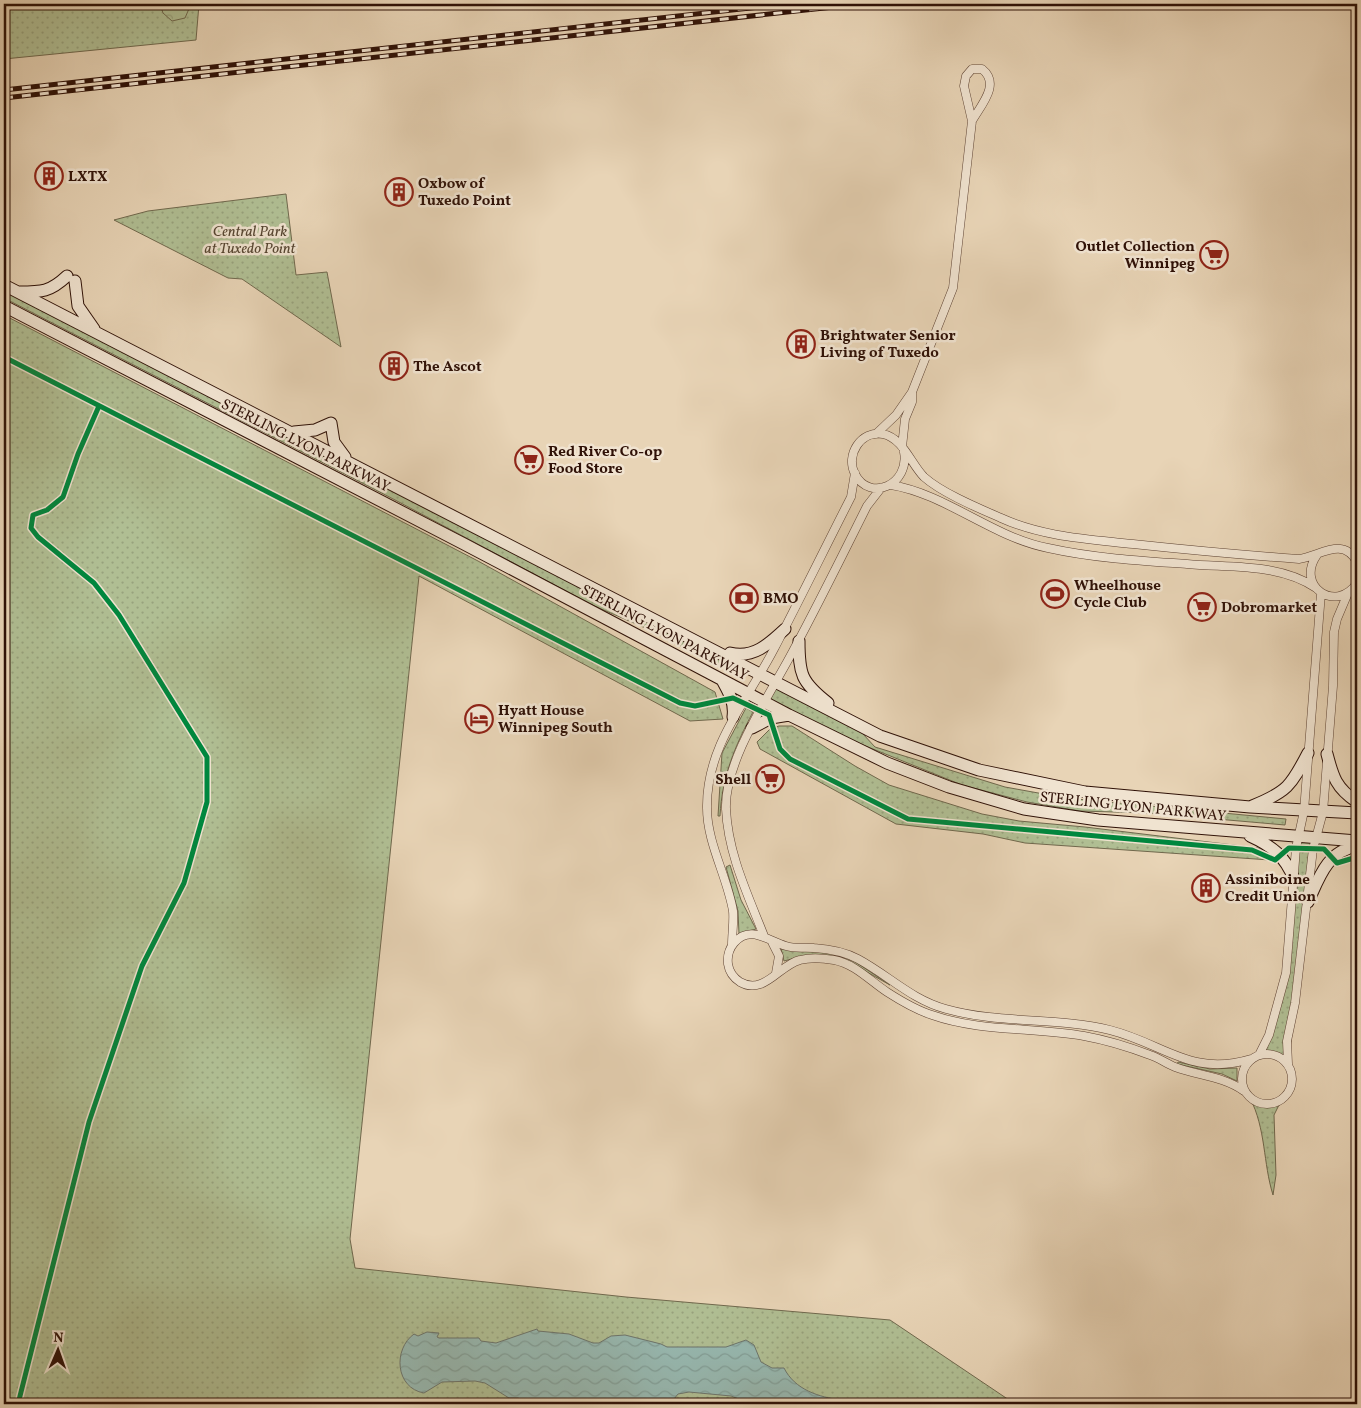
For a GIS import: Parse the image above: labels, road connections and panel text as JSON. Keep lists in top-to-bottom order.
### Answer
{
  "streets": {
    "main road": ["STERLING LYON PARKWAY"]
  },
  "parks": ["Central Park at Tuxedo Point"],
  "places": {
    "building": [
      "LXTX",
      "Oxbow of Tuxedo Point",
      "Brightwater Senior Living of Tuxedo",
      "The Ascot",
      "Assiniboine Credit Union"
    ],
    "supermarket": [
      "Outlet Collection Winnipeg",
      "Red River Co-op Food Store",
      "Dobromarket",
      "Shell"
    ],
    "sports": ["Wheelhouse Cycle Club"],
    "bank": ["BMO"],
    "hotel": ["Hyatt House Winnipeg South"]
  },
  "north": "top"
}
